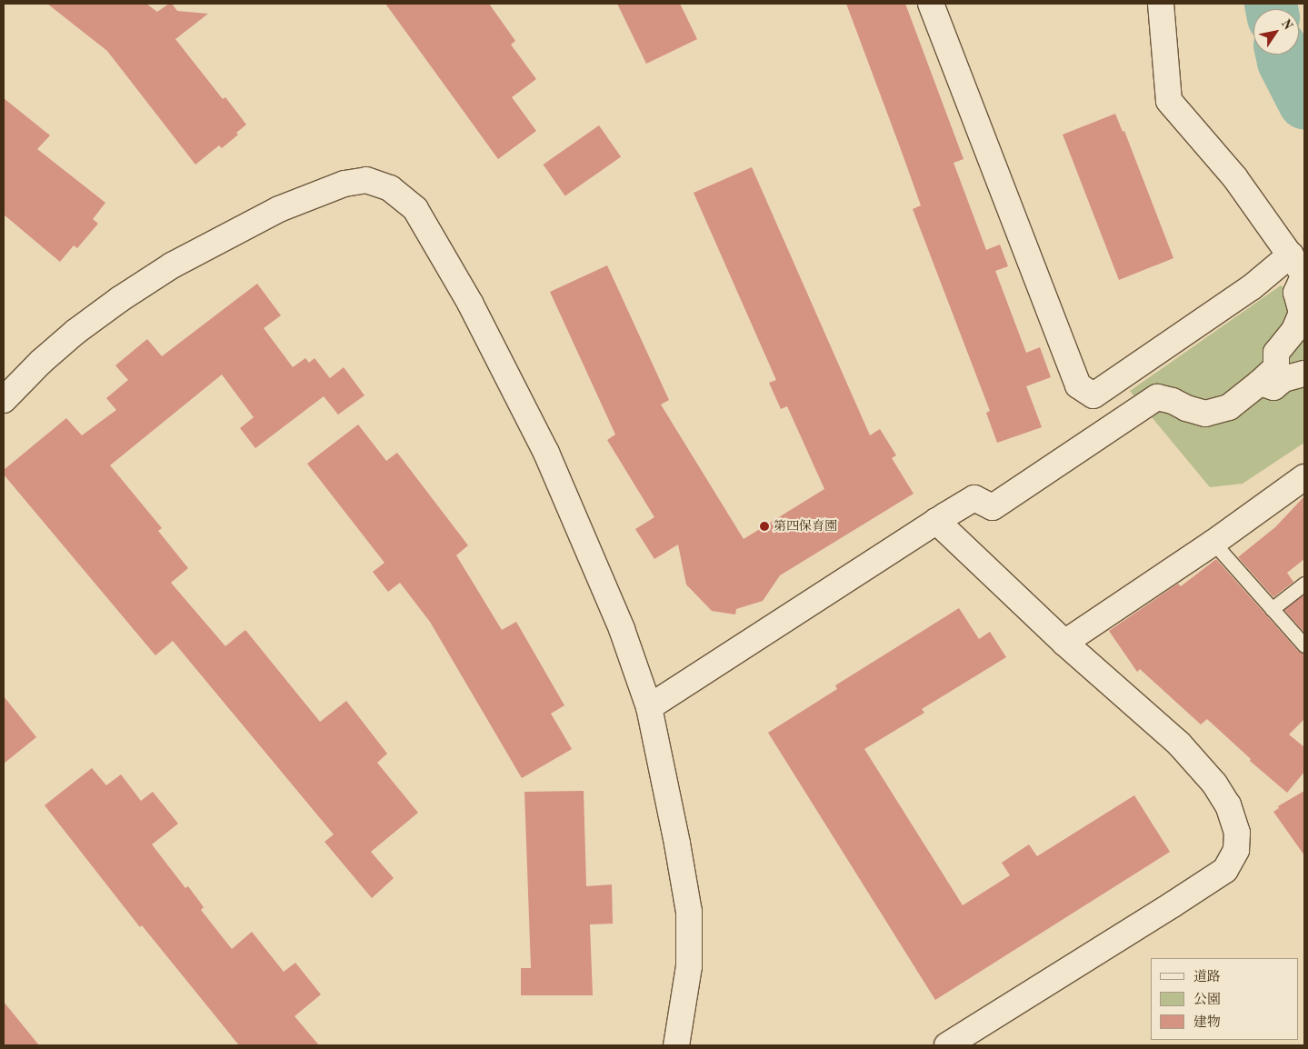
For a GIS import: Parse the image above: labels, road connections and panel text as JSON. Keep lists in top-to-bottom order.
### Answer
{
  "places": ["第四保育園"],
  "legend": ["道路", "公園", "建物"],
  "north": "top right"
}
